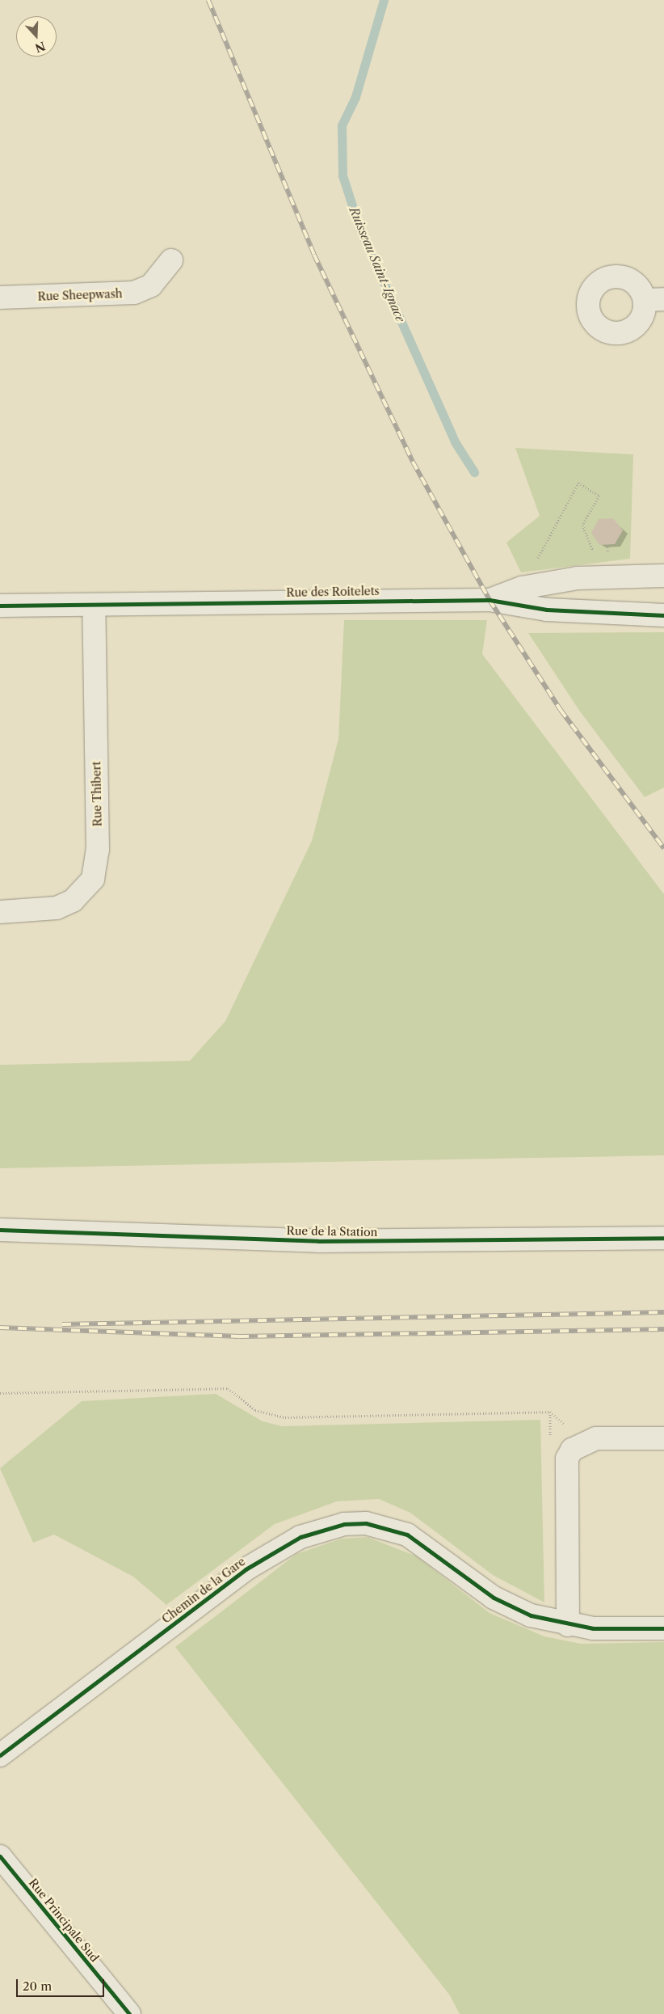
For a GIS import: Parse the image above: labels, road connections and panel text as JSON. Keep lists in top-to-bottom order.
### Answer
{
  "streets": {
    "street": [
      "Rue Sheepwash",
      "Rue des Roitelets",
      "Rue Thibert",
      "Rue de la Station",
      "Chemin de la Gare",
      "Rue Principale Sud"
    ]
  },
  "crossings": [
    ["Rue des Roitelets", "Rue Thibert"]
  ],
  "water": ["Ruisseau Saint-Ignace"],
  "scale_bar": "20 m",
  "north": "bottom"
}
